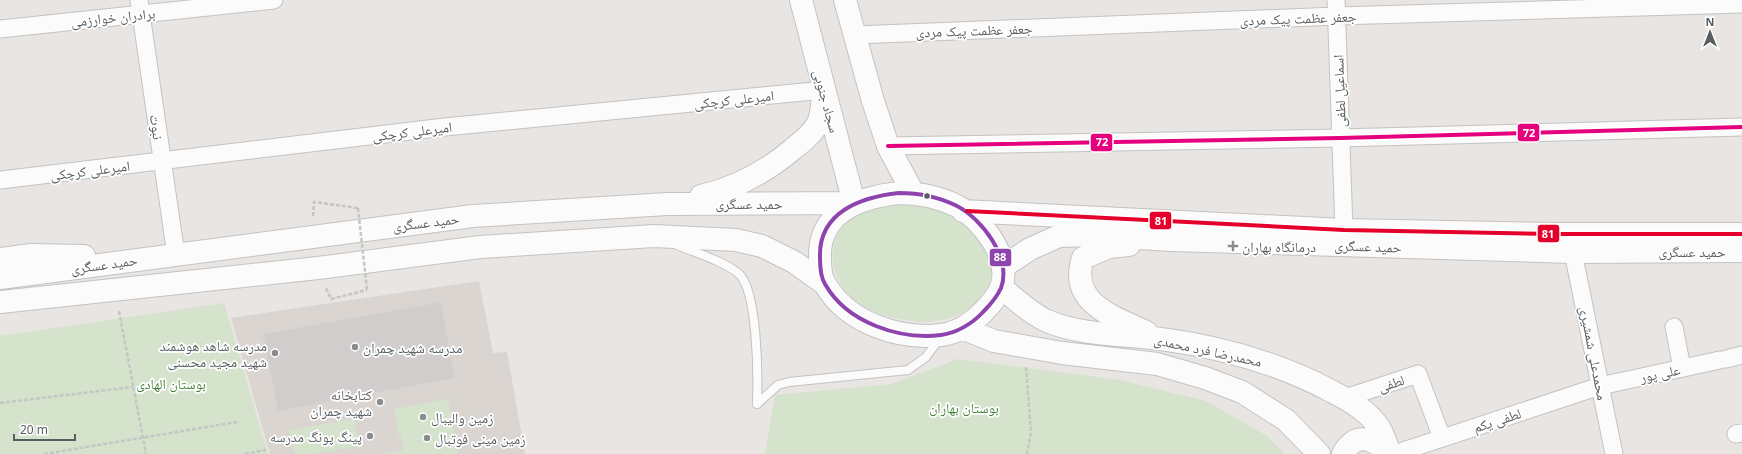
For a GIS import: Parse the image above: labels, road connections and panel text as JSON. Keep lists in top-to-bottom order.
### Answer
{
  "streets": {
    "main road": ["سجاد جنوبی", "حمید عسگری", "محمدرضا فرد محمدی"],
    "street": [
      "برادران خوارزمی",
      "جعفر عظمت پیک مردی",
      "اسماعیل لطفی",
      "امیرعلی کرچکی",
      "نبوت",
      "محمدعلی شمشیری",
      "علی پور",
      "لطفی",
      "لطفی یکم"
    ]
  },
  "crossings": [
    ["برادران خوارزمی", "نبوت"],
    ["جعفر عظمت پیک مردی", "اسماعیل لطفی"],
    ["اسماعیل لطفی", "حمید عسگری"],
    ["امیرعلی کرچکی", "سجاد جنوبی"],
    ["امیرعلی کرچکی", "نبوت"],
    ["سجاد جنوبی", "حمید عسگری"],
    ["نبوت", "حمید عسگری"],
    ["حمید عسگری", "محمدرضا فرد محمدی"],
    ["حمید عسگری", "محمدعلی شمشیری"],
    ["محمدرضا فرد محمدی", "لطفی"],
    ["محمدعلی شمشیری", "علی پور"],
    ["محمدعلی شمشیری", "لطفی یکم"],
    ["علی پور", "لطفی یکم"],
    ["لطفی", "لطفی یکم"]
  ],
  "parks": ["بوستان الهادی", "بوستان بهاران"],
  "places": {
    "health": ["درمانگاه بهاران"],
    "other": [
      "مدرسه شهید چمران",
      "مدرسه شاهد هوشمند شهید مجید محسنی",
      "کتابخانه شهید چمران",
      "زمین والیبال",
      "پینگ پونگ مدرسه",
      "زمین مینی فوتبال"
    ]
  },
  "lines": ["transit line 72", "transit line 88", "transit line 81"],
  "scale_bar": "20 m",
  "north": "top"
}
